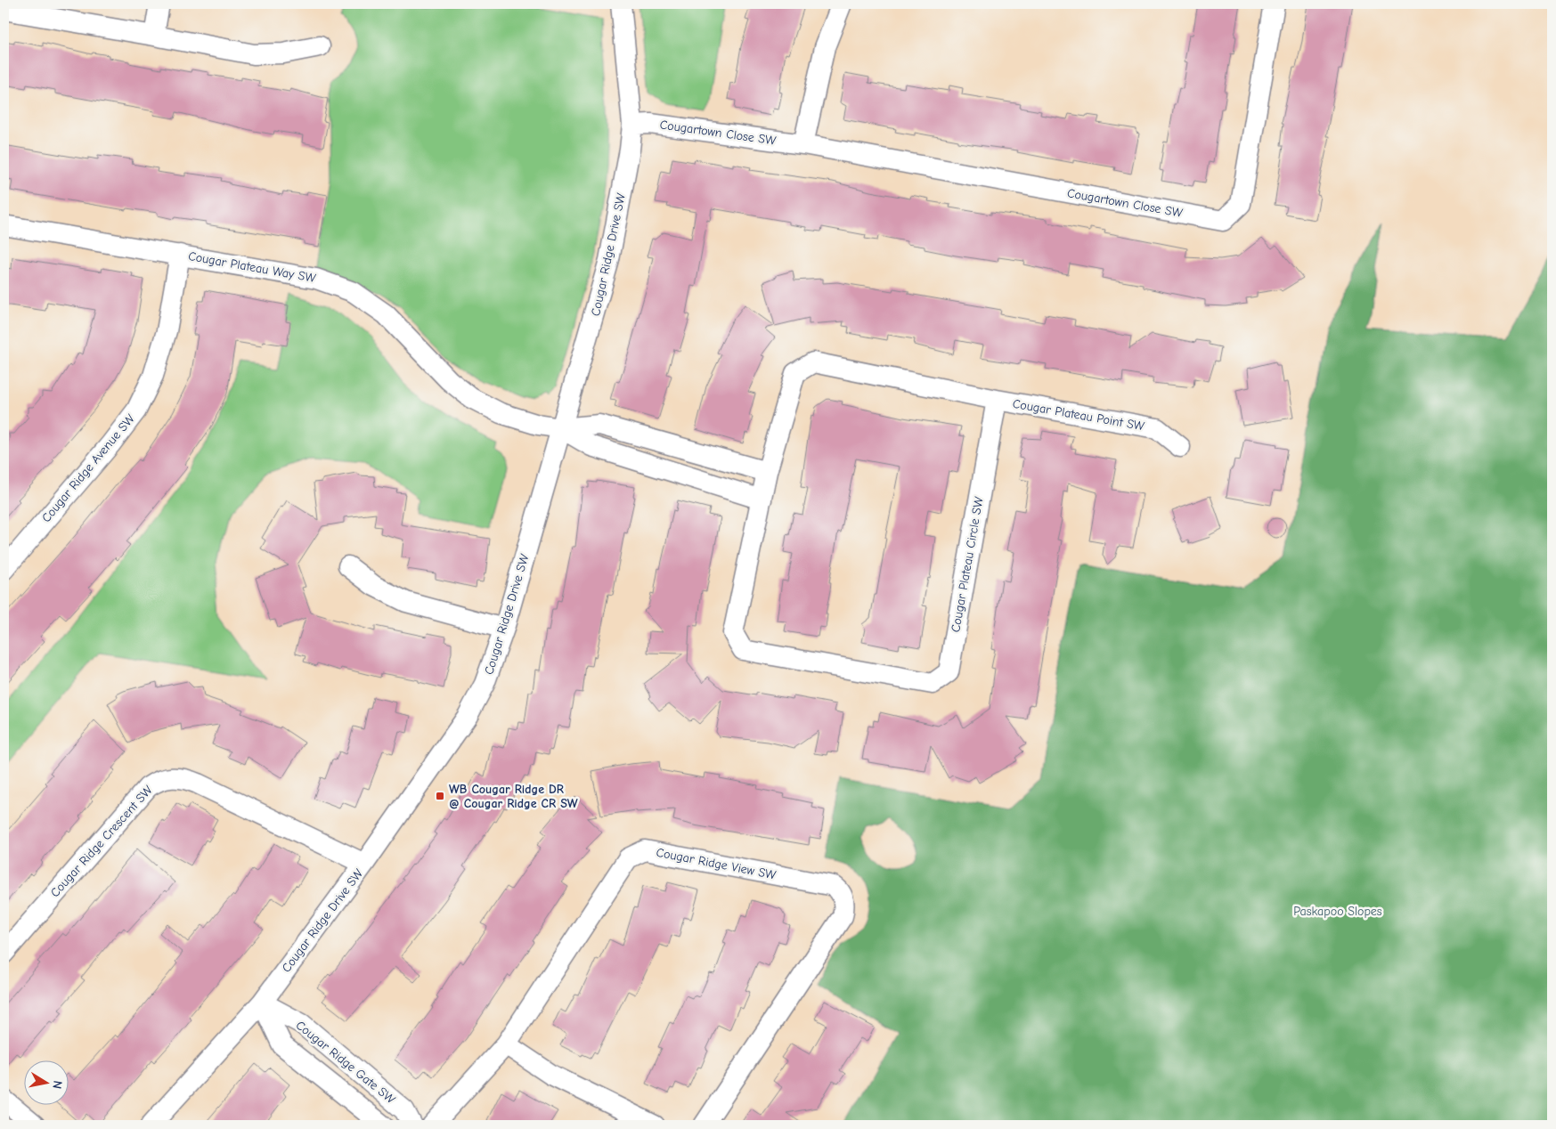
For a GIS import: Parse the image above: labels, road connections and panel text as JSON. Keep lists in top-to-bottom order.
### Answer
{
  "streets": {
    "street": [
      "Cougartown Close SW",
      "Cougar Ridge Drive SW",
      "Cougar Plateau Way SW",
      "Cougar Plateau Point SW",
      "Cougar Ridge Avenue SW",
      "Cougar Plateau Circle SW",
      "Cougar Ridge Crescent SW",
      "Cougar Ridge View SW",
      "Cougar Ridge Gate SW"
    ]
  },
  "crossings": [
    ["Cougartown Close SW", "Cougar Ridge Drive SW"],
    ["Cougar Ridge Drive SW", "Cougar Plateau Way SW"],
    ["Cougar Ridge Drive SW", "Cougar Ridge Crescent SW"],
    ["Cougar Ridge Drive SW", "Cougar Ridge Gate SW"],
    ["Cougar Plateau Way SW", "Cougar Ridge Avenue SW"],
    ["Cougar Plateau Point SW", "Cougar Plateau Circle SW"]
  ],
  "parks": ["Paskapoo Slopes"],
  "places": {
    "transit": ["WB Cougar Ridge DR @ Cougar Ridge CR SW"]
  },
  "north": "right"
}
